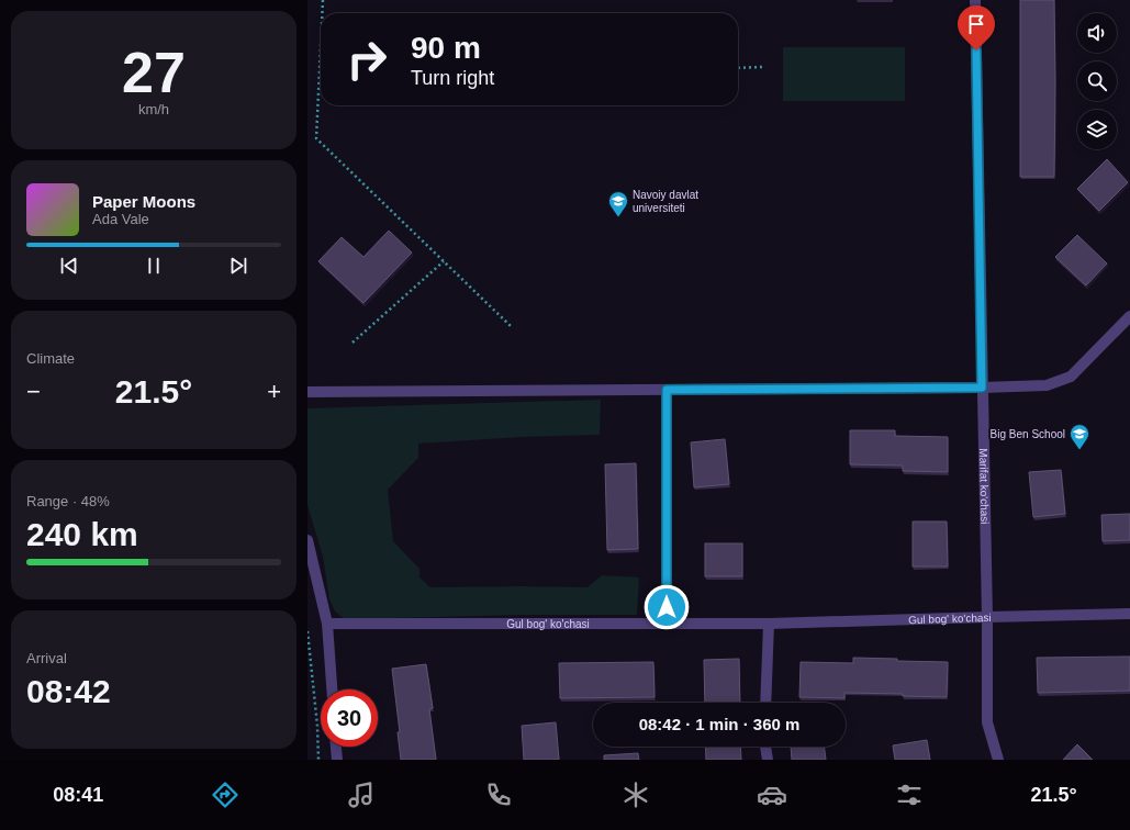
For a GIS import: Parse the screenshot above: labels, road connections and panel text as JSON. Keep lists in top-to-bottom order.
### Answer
{
  "streets": {
    "street": ["Marifat ko'chasi", "Gul bog' ko'chasi"]
  },
  "crossings": [
    ["Marifat ko'chasi", "Gul bog' ko'chasi"]
  ],
  "places": {
    "school or university": ["Navoiy davlat universiteti", "Big Ben School"]
  },
  "page": {
    "tile": [
      ["27", "km/h"],
      "Climate",
      ["Range · 48%", "240 km"],
      ["Arrival", "08:42"]
    ],
    "turn": ["90 m", "Turn right"],
    "song": ["Paper Moons", "Ada Vale"],
    "heat": ["−", "21.5°", "+"],
    "limit": "30",
    "trip": "08:42 · 1 min · 360 m",
    "tabs": ["08:41", "21.5°"]
  }
}
